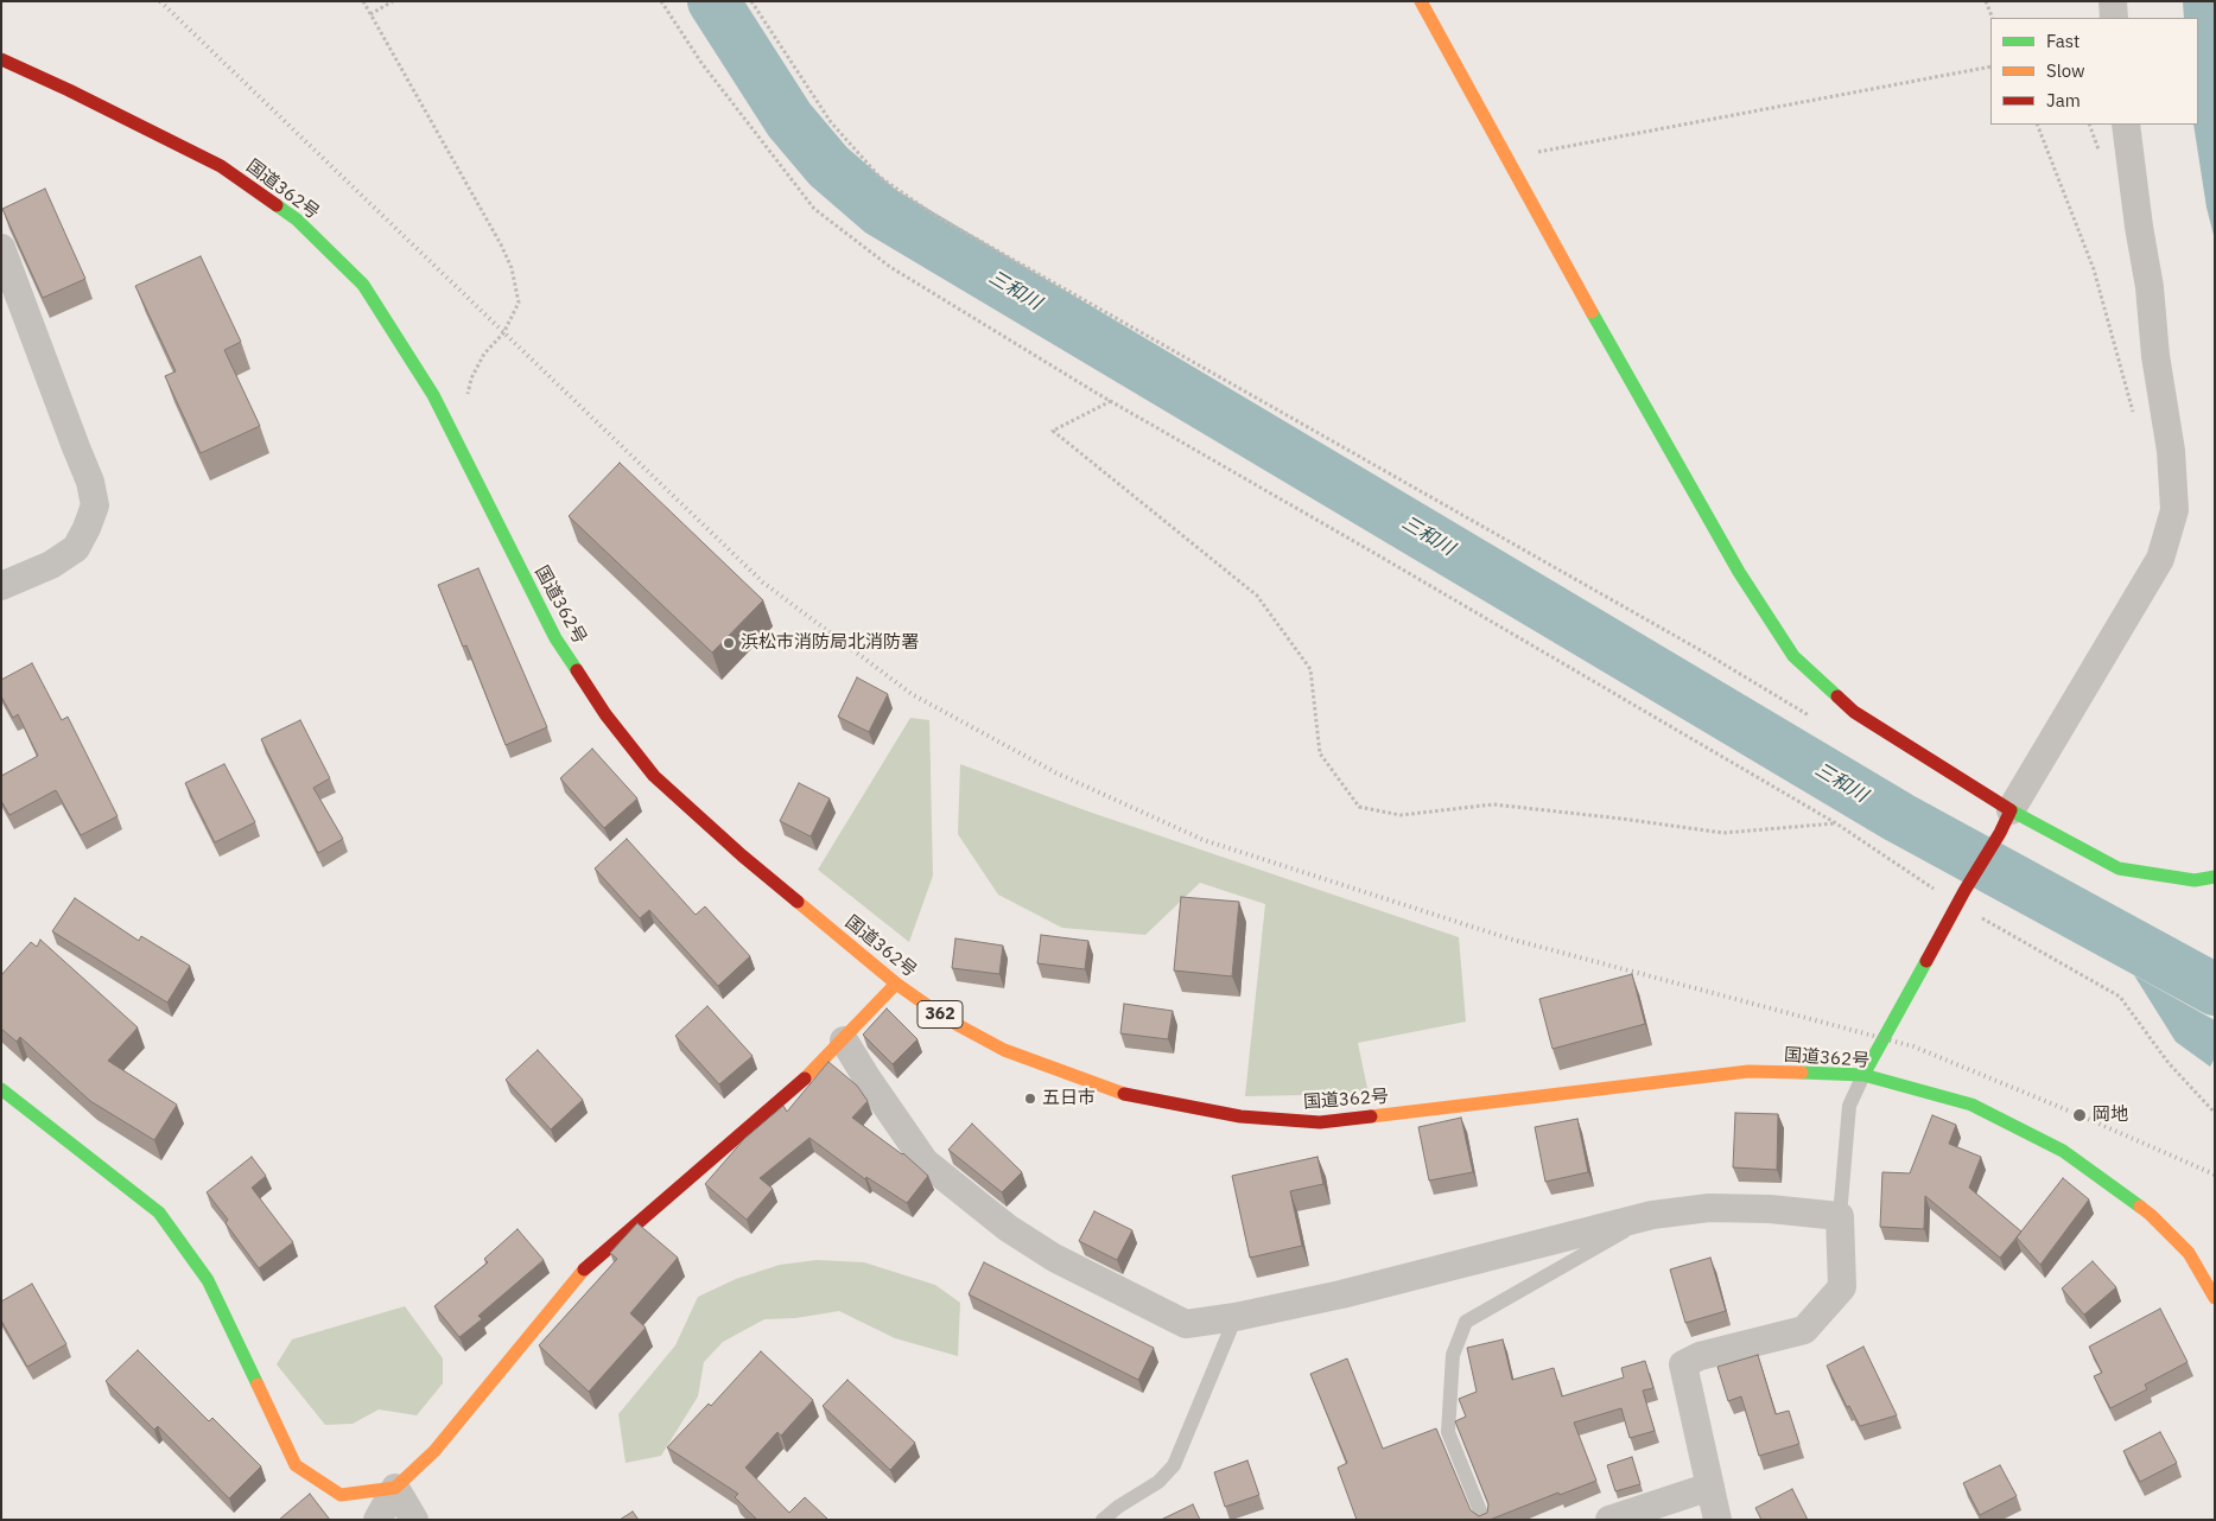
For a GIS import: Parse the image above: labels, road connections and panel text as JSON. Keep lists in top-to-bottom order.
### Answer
{
  "streets": {
    "main road": ["国道362号", "362"]
  },
  "water": ["三和川"],
  "places": ["浜松市消防局北消防署", "五日市", "岡地"],
  "legend": ["Fast", "Slow", "Jam"]
}
